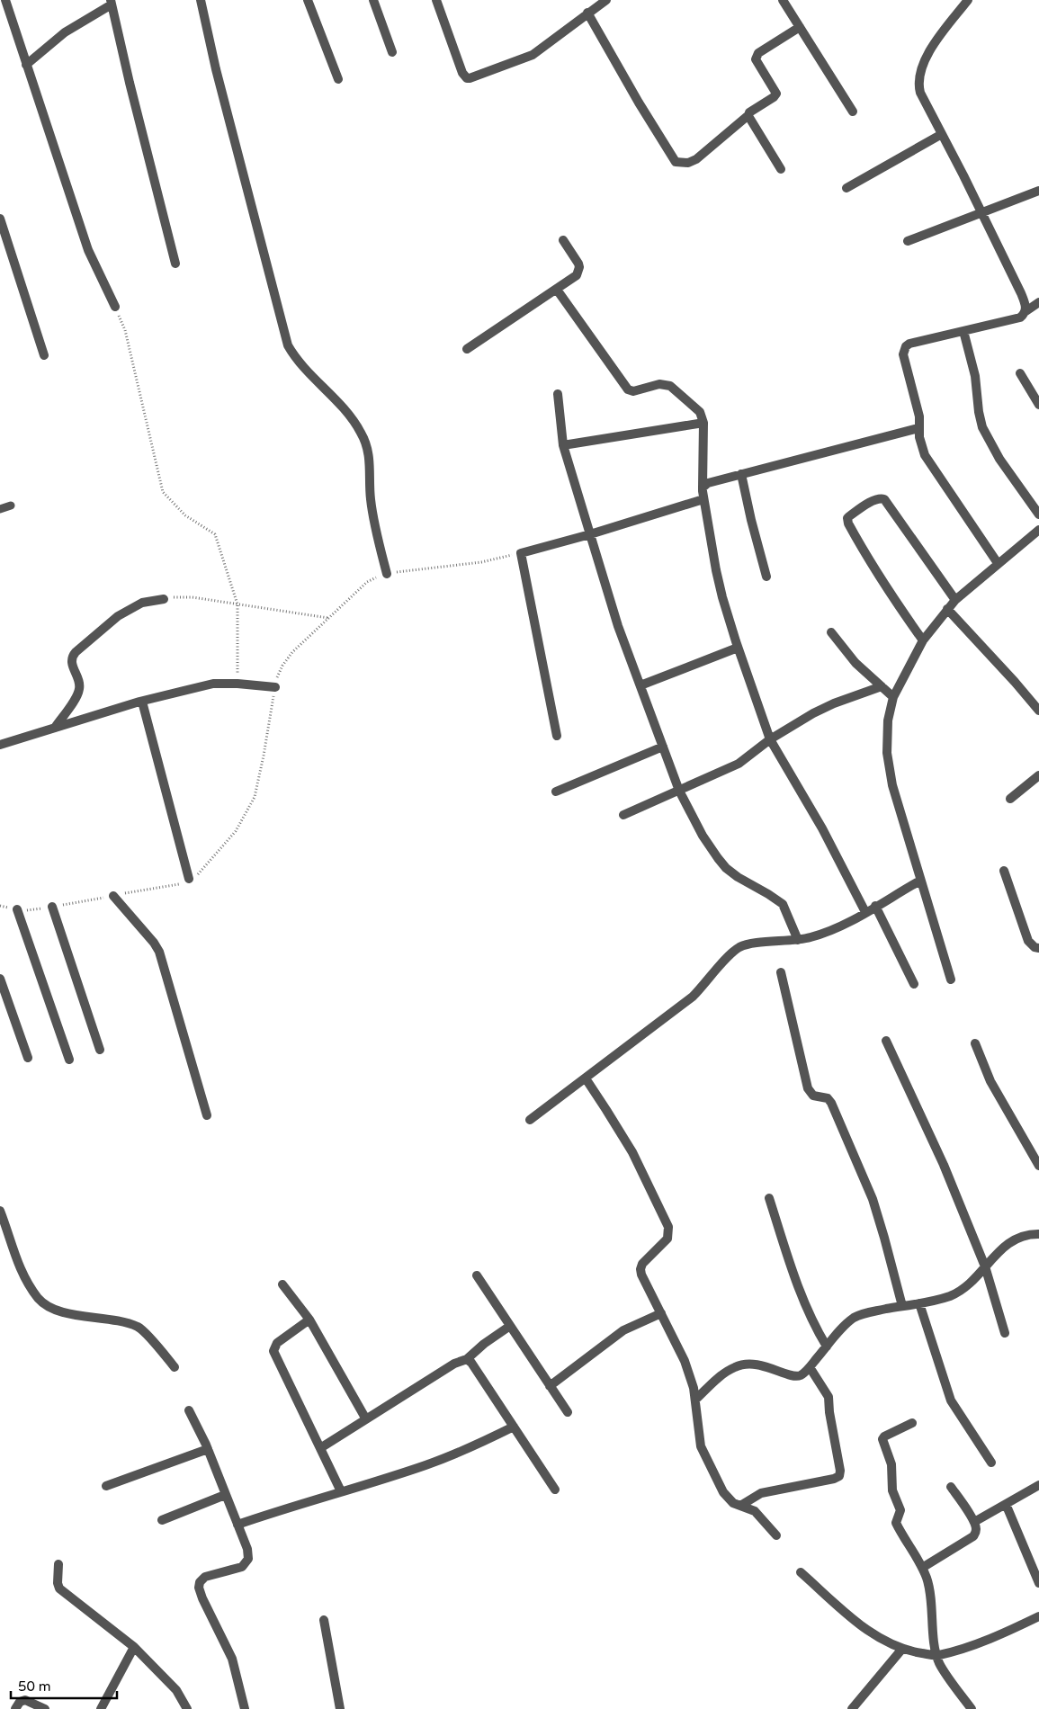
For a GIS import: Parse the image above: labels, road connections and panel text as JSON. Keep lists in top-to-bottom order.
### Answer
{
  "scale_bar": "50 m"
}
